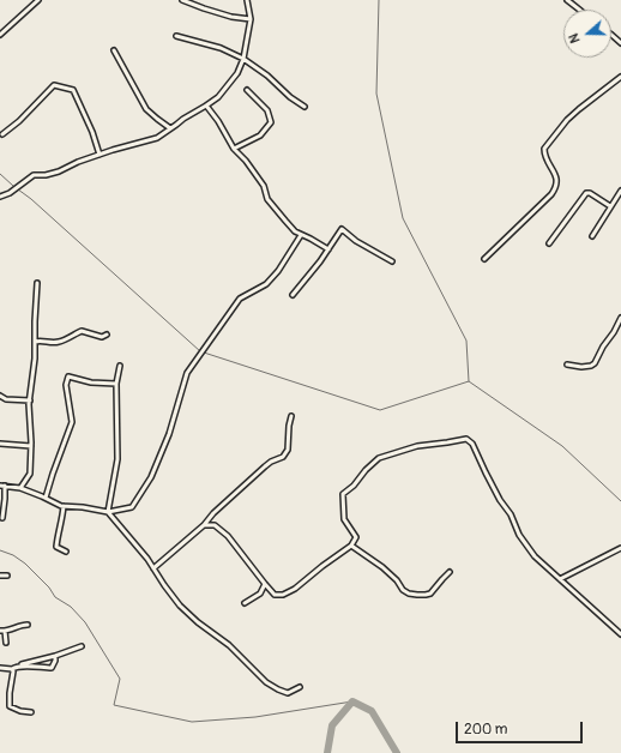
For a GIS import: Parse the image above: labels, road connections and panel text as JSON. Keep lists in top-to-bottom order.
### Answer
{
  "scale_bar": "200 m",
  "north": "left"
}
